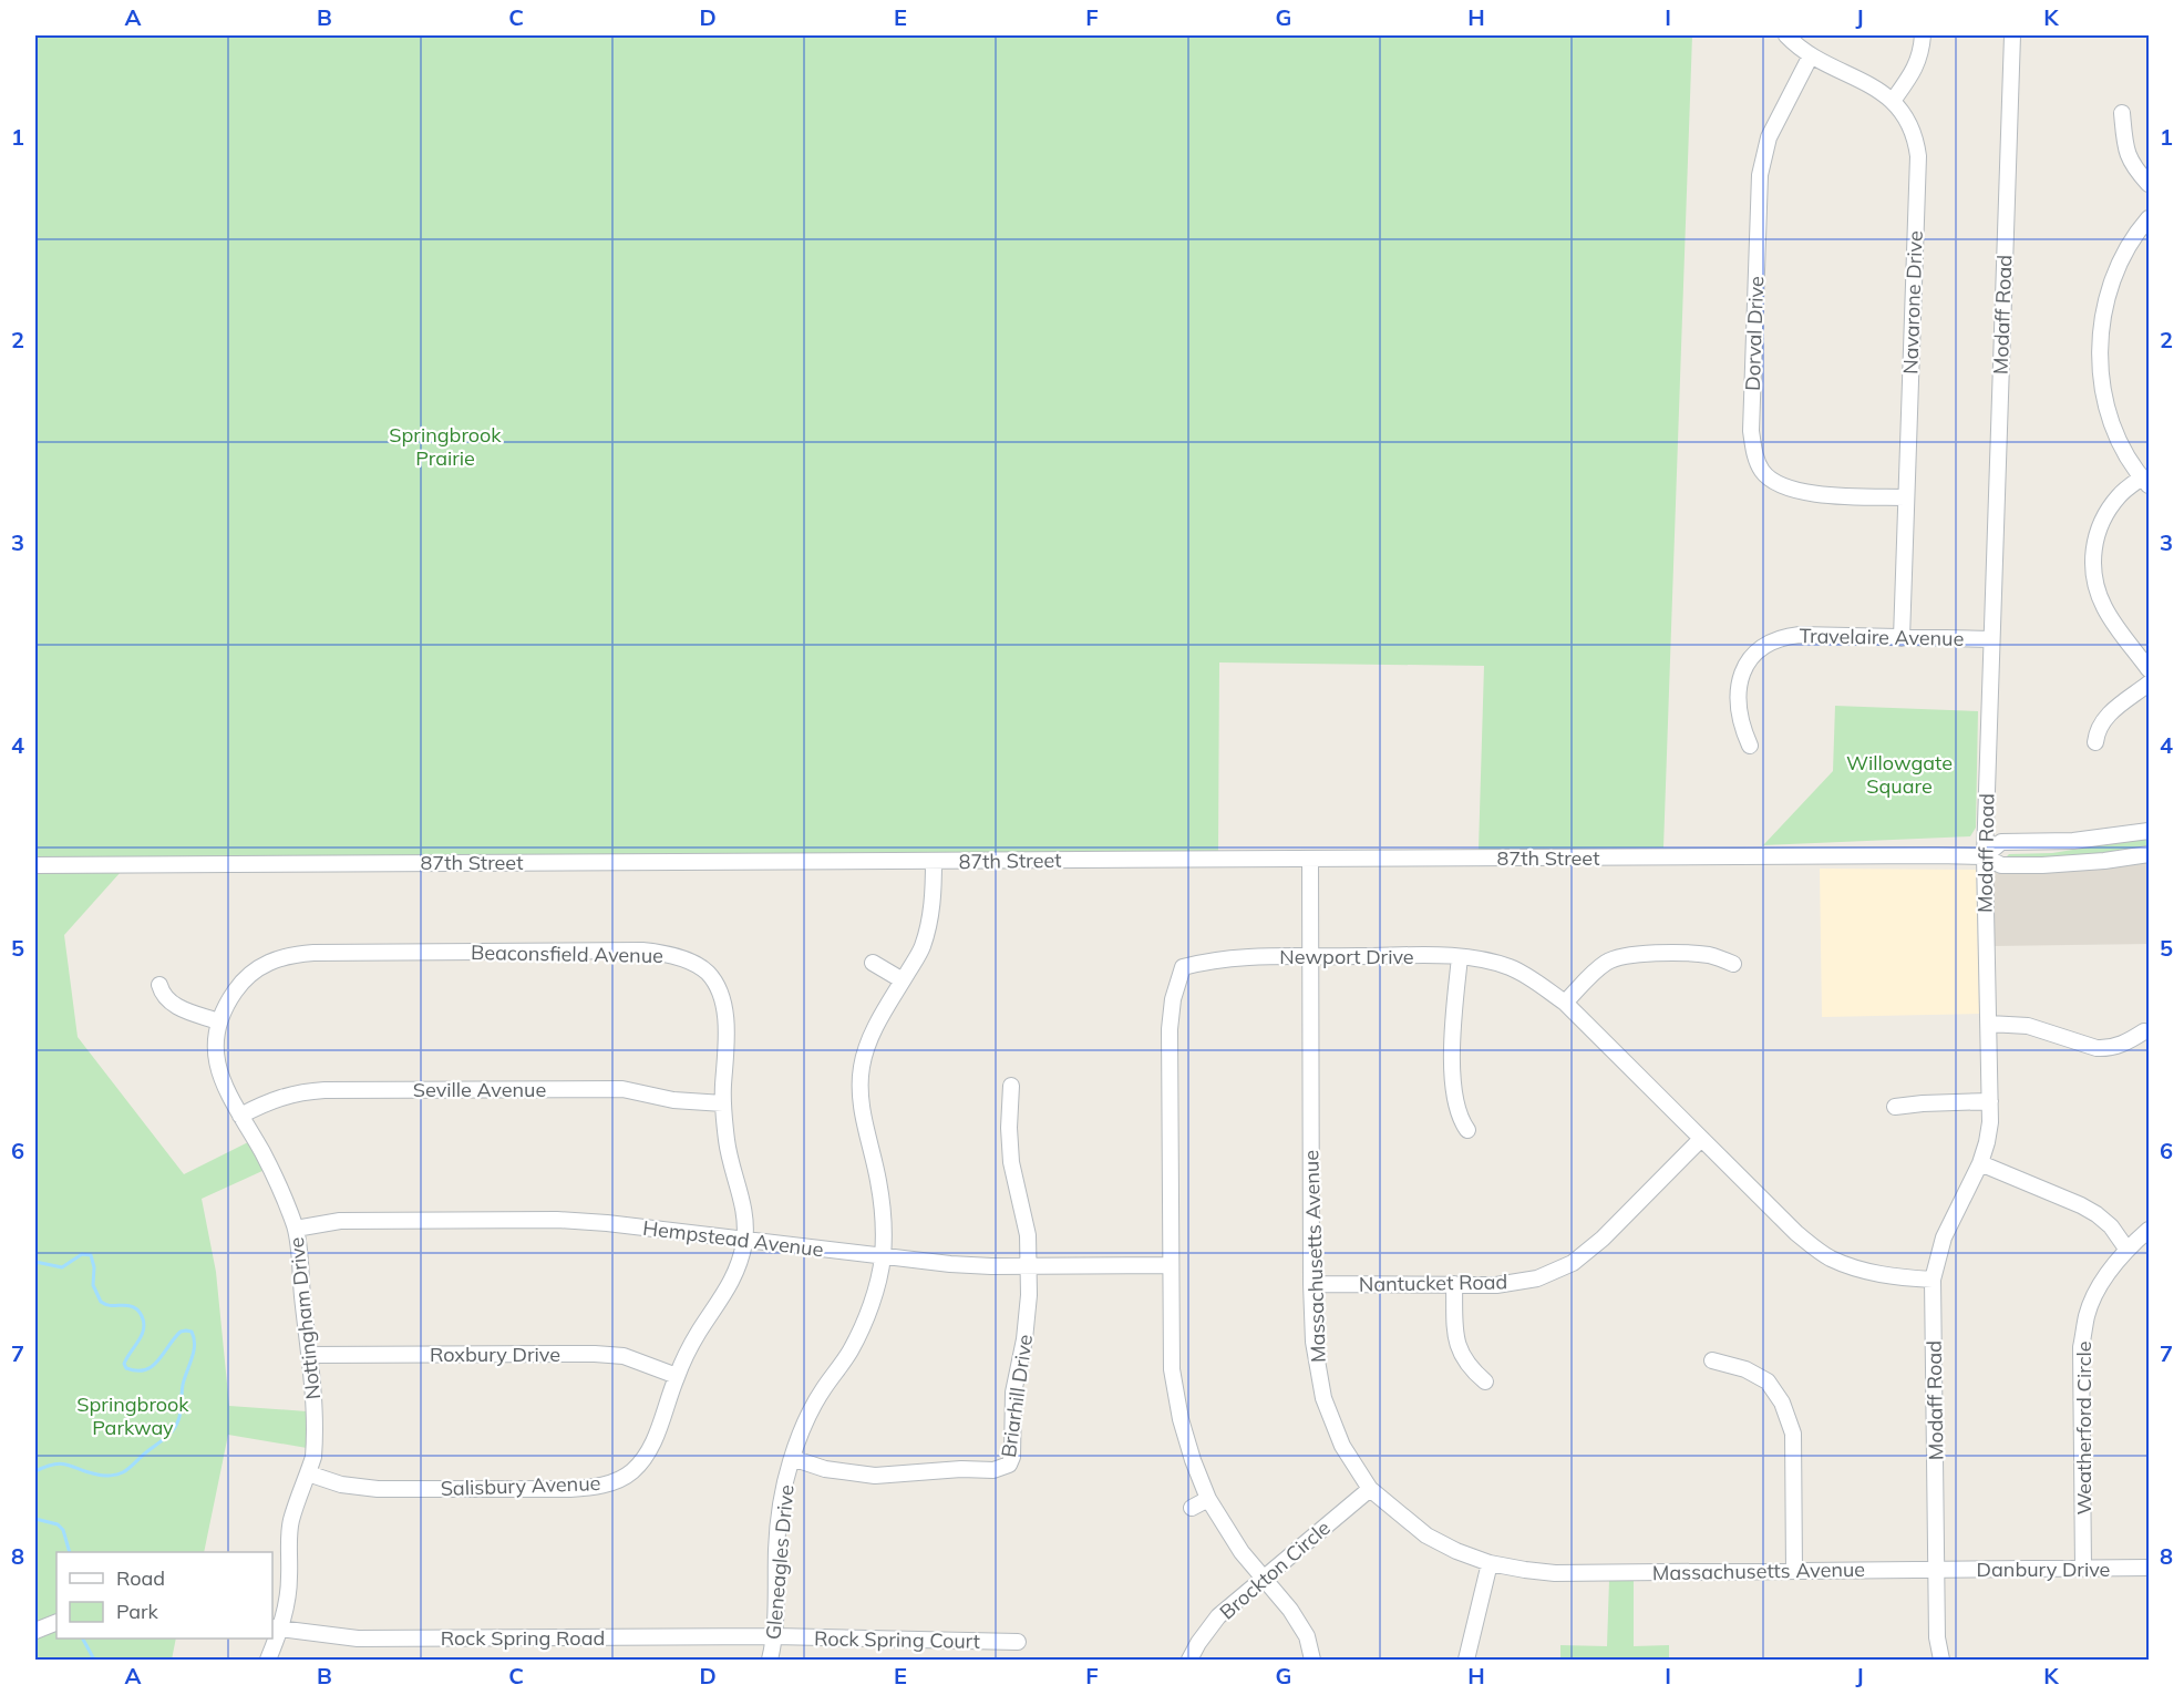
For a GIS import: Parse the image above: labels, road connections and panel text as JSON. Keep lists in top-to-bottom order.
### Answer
{
  "streets": {
    "street": [
      "Navarone Drive",
      "Modaff Road",
      "Dorval Drive",
      "Travelaire Avenue",
      "87th Street",
      "Beaconsfield Avenue",
      "Newport Drive",
      "Seville Avenue",
      "Hempstead Avenue",
      "Massachusetts Avenue",
      "Nantucket Road",
      "Nottingham Drive",
      "Roxbury Drive",
      "Briarhill Drive",
      "Weatherford Circle",
      "Salisbury Avenue",
      "Gleneagles Drive",
      "Danbury Drive",
      "Brockton Circle",
      "Rock Spring Road",
      "Rock Spring Court"
    ]
  },
  "crossings": [
    ["Navarone Drive", "Dorval Drive"],
    ["Navarone Drive", "Travelaire Avenue"],
    ["Modaff Road", "Travelaire Avenue"],
    ["Modaff Road", "87th Street"],
    ["Modaff Road", "Newport Drive"],
    ["Modaff Road", "Massachusetts Avenue"],
    ["Modaff Road", "Danbury Drive"],
    ["87th Street", "Massachusetts Avenue"],
    ["87th Street", "Gleneagles Drive"],
    ["Beaconsfield Avenue", "Seville Avenue"],
    ["Beaconsfield Avenue", "Hempstead Avenue"],
    ["Beaconsfield Avenue", "Nottingham Drive"],
    ["Beaconsfield Avenue", "Salisbury Avenue"],
    ["Newport Drive", "Hempstead Avenue"],
    ["Newport Drive", "Massachusetts Avenue"],
    ["Newport Drive", "Nantucket Road"],
    ["Newport Drive", "Brockton Circle"],
    ["Seville Avenue", "Nottingham Drive"],
    ["Hempstead Avenue", "Nottingham Drive"],
    ["Hempstead Avenue", "Briarhill Drive"],
    ["Hempstead Avenue", "Salisbury Avenue"],
    ["Hempstead Avenue", "Gleneagles Drive"],
    ["Massachusetts Avenue", "Nantucket Road"],
    ["Massachusetts Avenue", "Danbury Drive"],
    ["Massachusetts Avenue", "Brockton Circle"],
    ["Nottingham Drive", "Roxbury Drive"],
    ["Nottingham Drive", "Salisbury Avenue"],
    ["Nottingham Drive", "Rock Spring Road"],
    ["Roxbury Drive", "Salisbury Avenue"],
    ["Briarhill Drive", "Gleneagles Drive"],
    ["Weatherford Circle", "Danbury Drive"],
    ["Gleneagles Drive", "Rock Spring Road"],
    ["Gleneagles Drive", "Rock Spring Court"],
    ["Rock Spring Road", "Rock Spring Court"]
  ],
  "parks": ["Springbrook Prairie", "Willowgate Square", "Springbrook Parkway"],
  "legend": ["Road", "Park"],
  "grid": {
    "columns": [
      "A",
      "B",
      "C",
      "D",
      "E",
      "F",
      "G",
      "H",
      "I",
      "J",
      "K"
    ],
    "rows": [
      "1",
      "2",
      "3",
      "4",
      "5",
      "6",
      "7",
      "8"
    ]
  }
}
